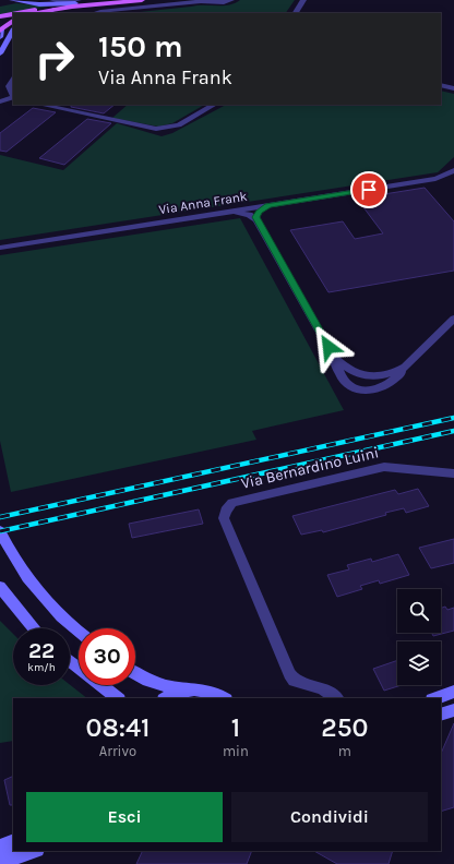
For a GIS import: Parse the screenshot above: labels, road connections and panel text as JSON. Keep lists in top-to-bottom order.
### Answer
{
  "streets": {
    "street": ["Via Anna Frank", "Via Bernardino Luini"]
  },
  "page": {
    "turn": ["150 m", "Via Anna Frank"],
    "speed": "22 km/h",
    "limit": "30",
    "eta": [
      "08:41",
      "Arrivo",
      "1",
      "min",
      "250",
      "m"
    ],
    "buttons": ["Esci", "Condividi"]
  }
}
